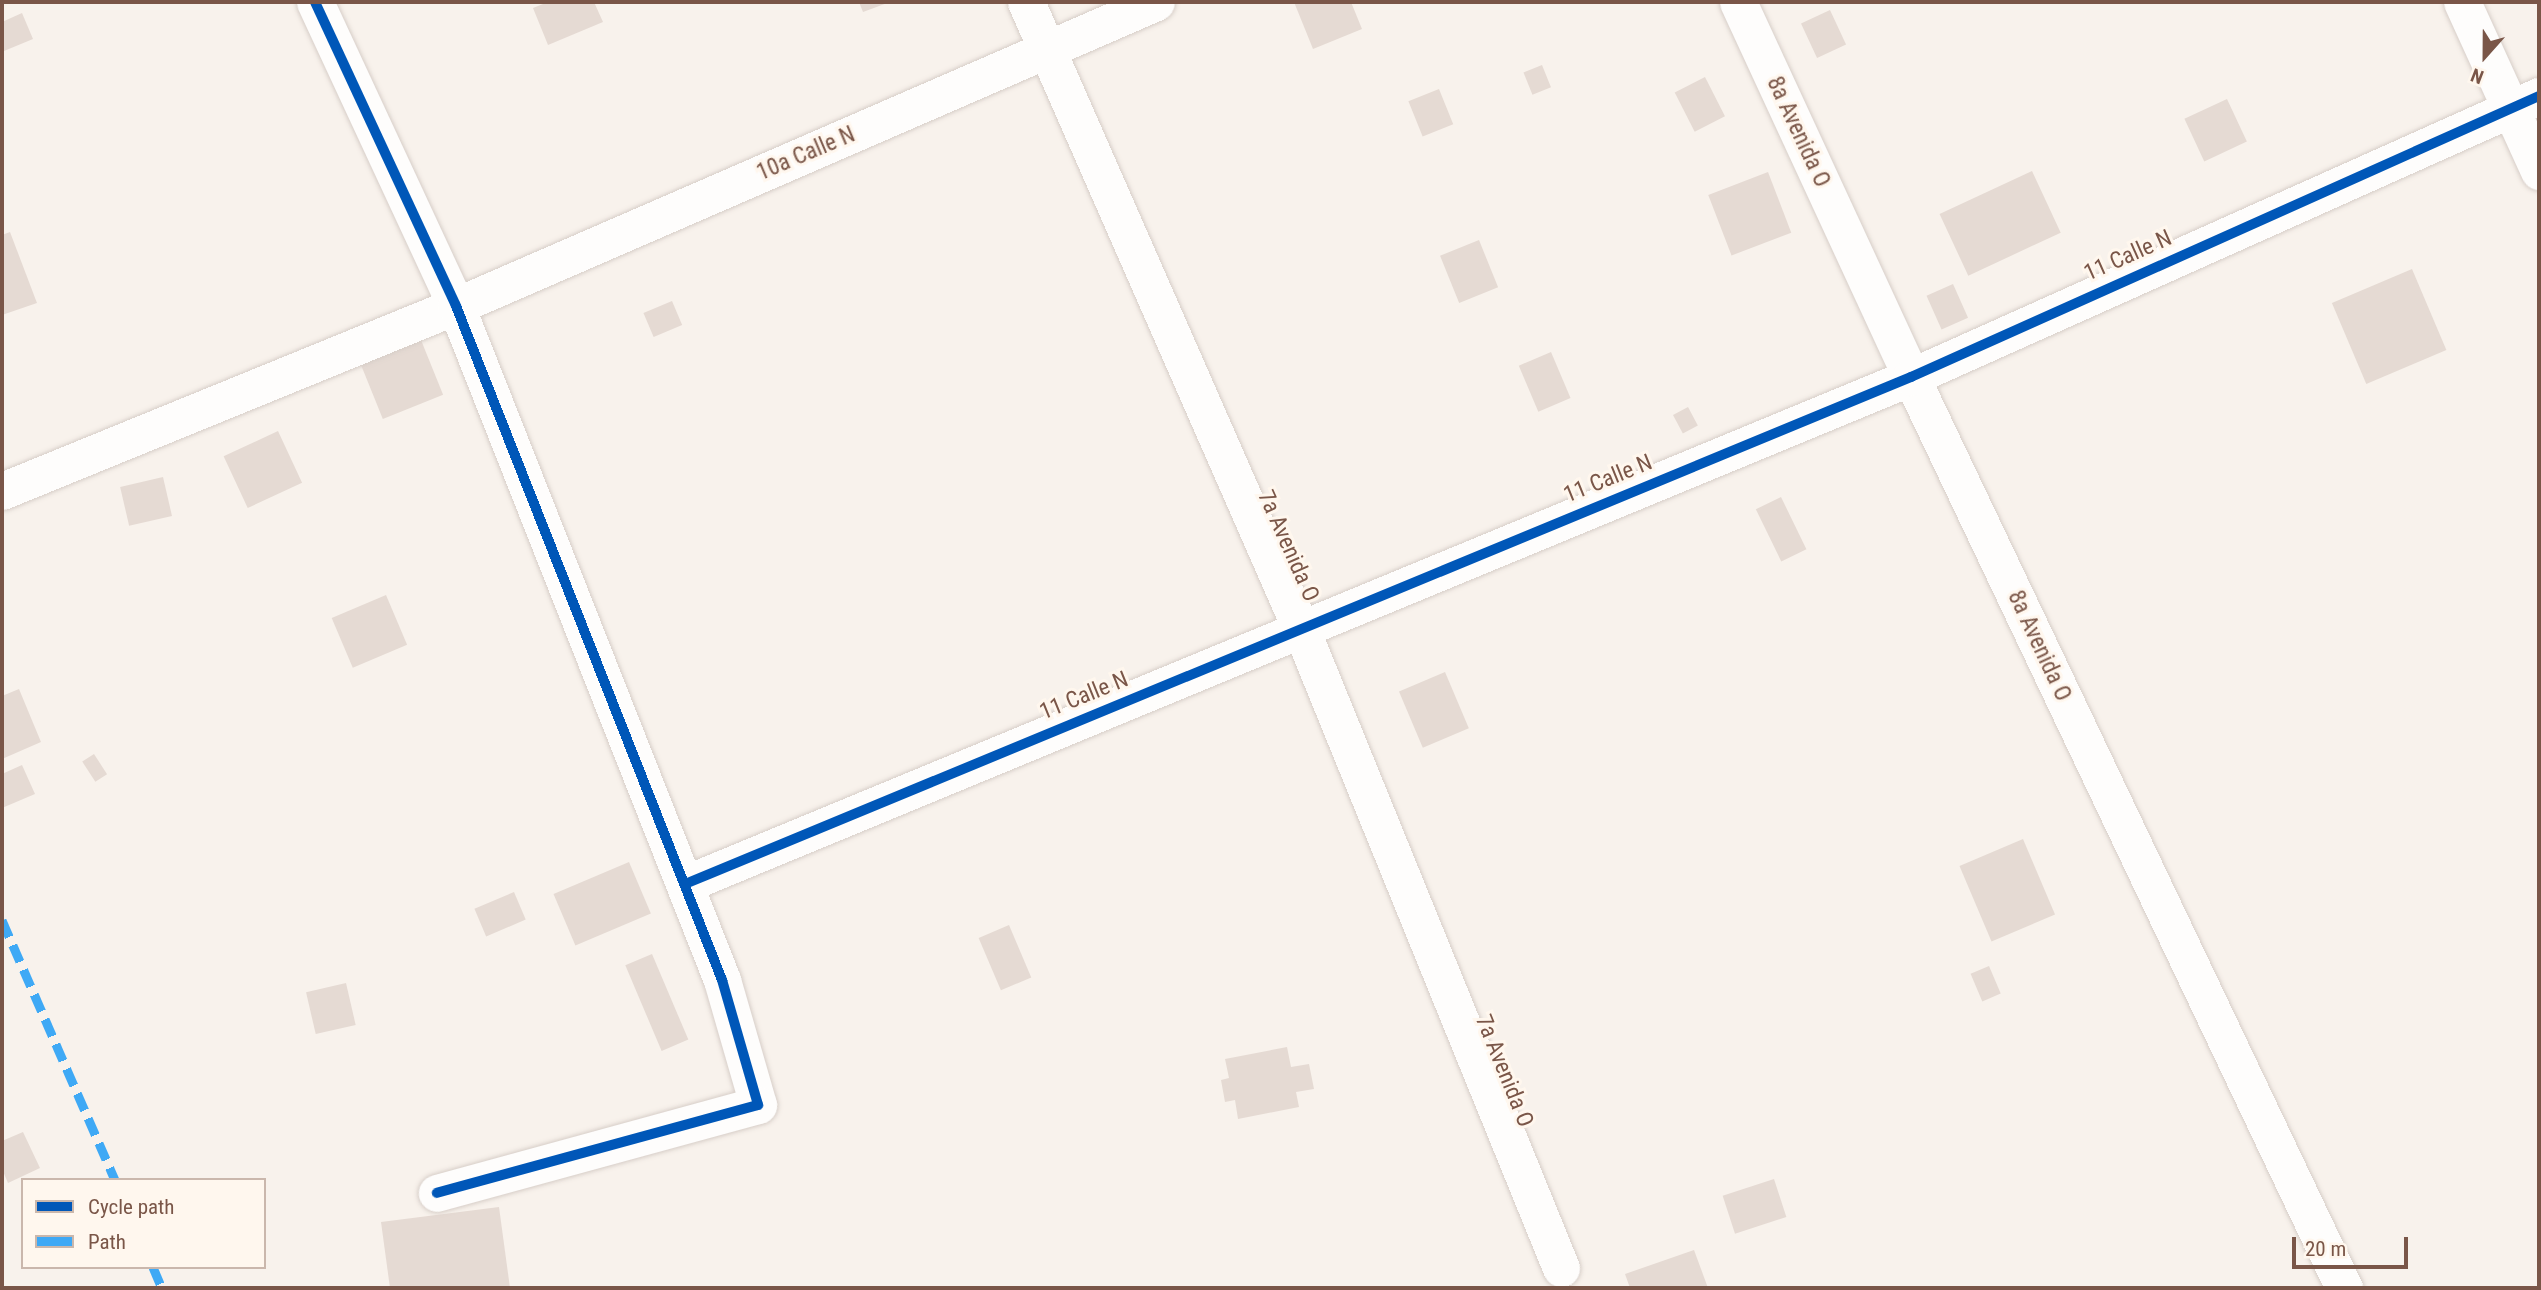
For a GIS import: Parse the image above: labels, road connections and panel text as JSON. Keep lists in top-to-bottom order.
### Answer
{
  "streets": {
    "street": [
      "8a Avenida O",
      "10a Calle N",
      "11 Calle N",
      "7a Avenida O"
    ]
  },
  "crossings": [
    ["8a Avenida O", "11 Calle N"],
    ["10a Calle N", "7a Avenida O"],
    ["11 Calle N", "7a Avenida O"]
  ],
  "legend": ["Cycle path", "Path"],
  "scale_bar": "20 m",
  "north": "bottom"
}
